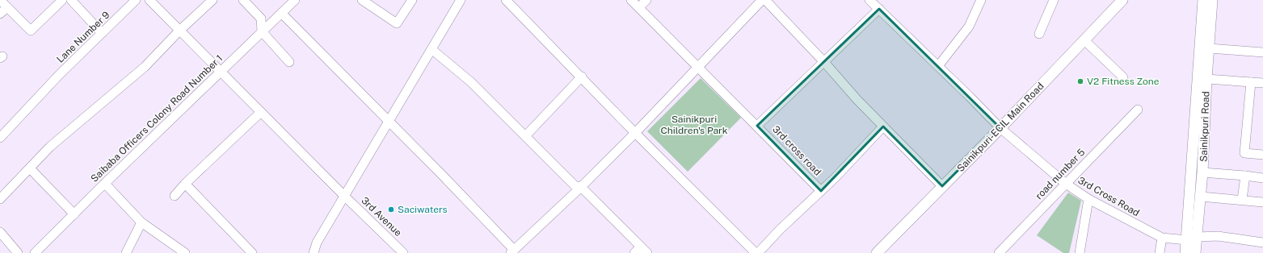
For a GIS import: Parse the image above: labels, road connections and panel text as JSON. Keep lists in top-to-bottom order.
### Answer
{
  "streets": {
    "main road": ["Sainikpuri Road", "Sainikpuri-ECIL Main Road"],
    "street": [
      "Lane Number 9",
      "Saibaba Officers Colony Road Number 1",
      "3rd cross road",
      "road number 5",
      "3rd Cross Road",
      "3rd Avenue"
    ]
  },
  "crossings": [
    ["Saibaba Officers Colony Road Number 1", "3rd Avenue"],
    ["Sainikpuri Road", "3rd Cross Road"],
    ["Sainikpuri-ECIL Main Road", "3rd Cross Road"],
    ["road number 5", "3rd Cross Road"]
  ],
  "parks": ["Sainikpuri Children's Park"],
  "places": ["V2 Fitness Zone", "Saciwaters"]
}
